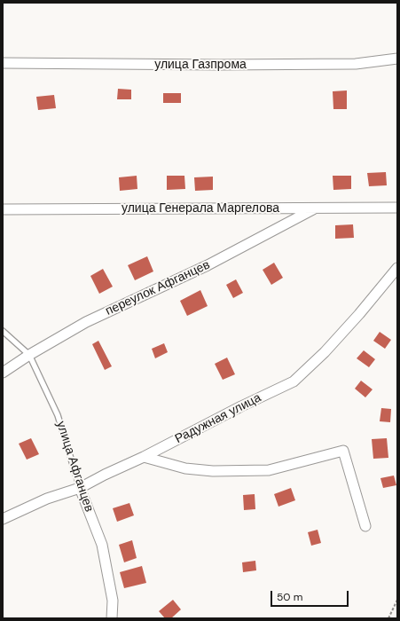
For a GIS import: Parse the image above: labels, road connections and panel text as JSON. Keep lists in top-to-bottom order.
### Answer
{
  "streets": {
    "street": [
      "улица Газпрома",
      "улица Генерала Маргелова",
      "переулок Афганцев",
      "Радужная улица",
      "улица Афганцев"
    ]
  },
  "crossings": [
    ["улица Генерала Маргелова", "переулок Афганцев"],
    ["переулок Афганцев", "улица Афганцев"],
    ["Радужная улица", "улица Афганцев"]
  ],
  "scale_bar": "50 m"
}
